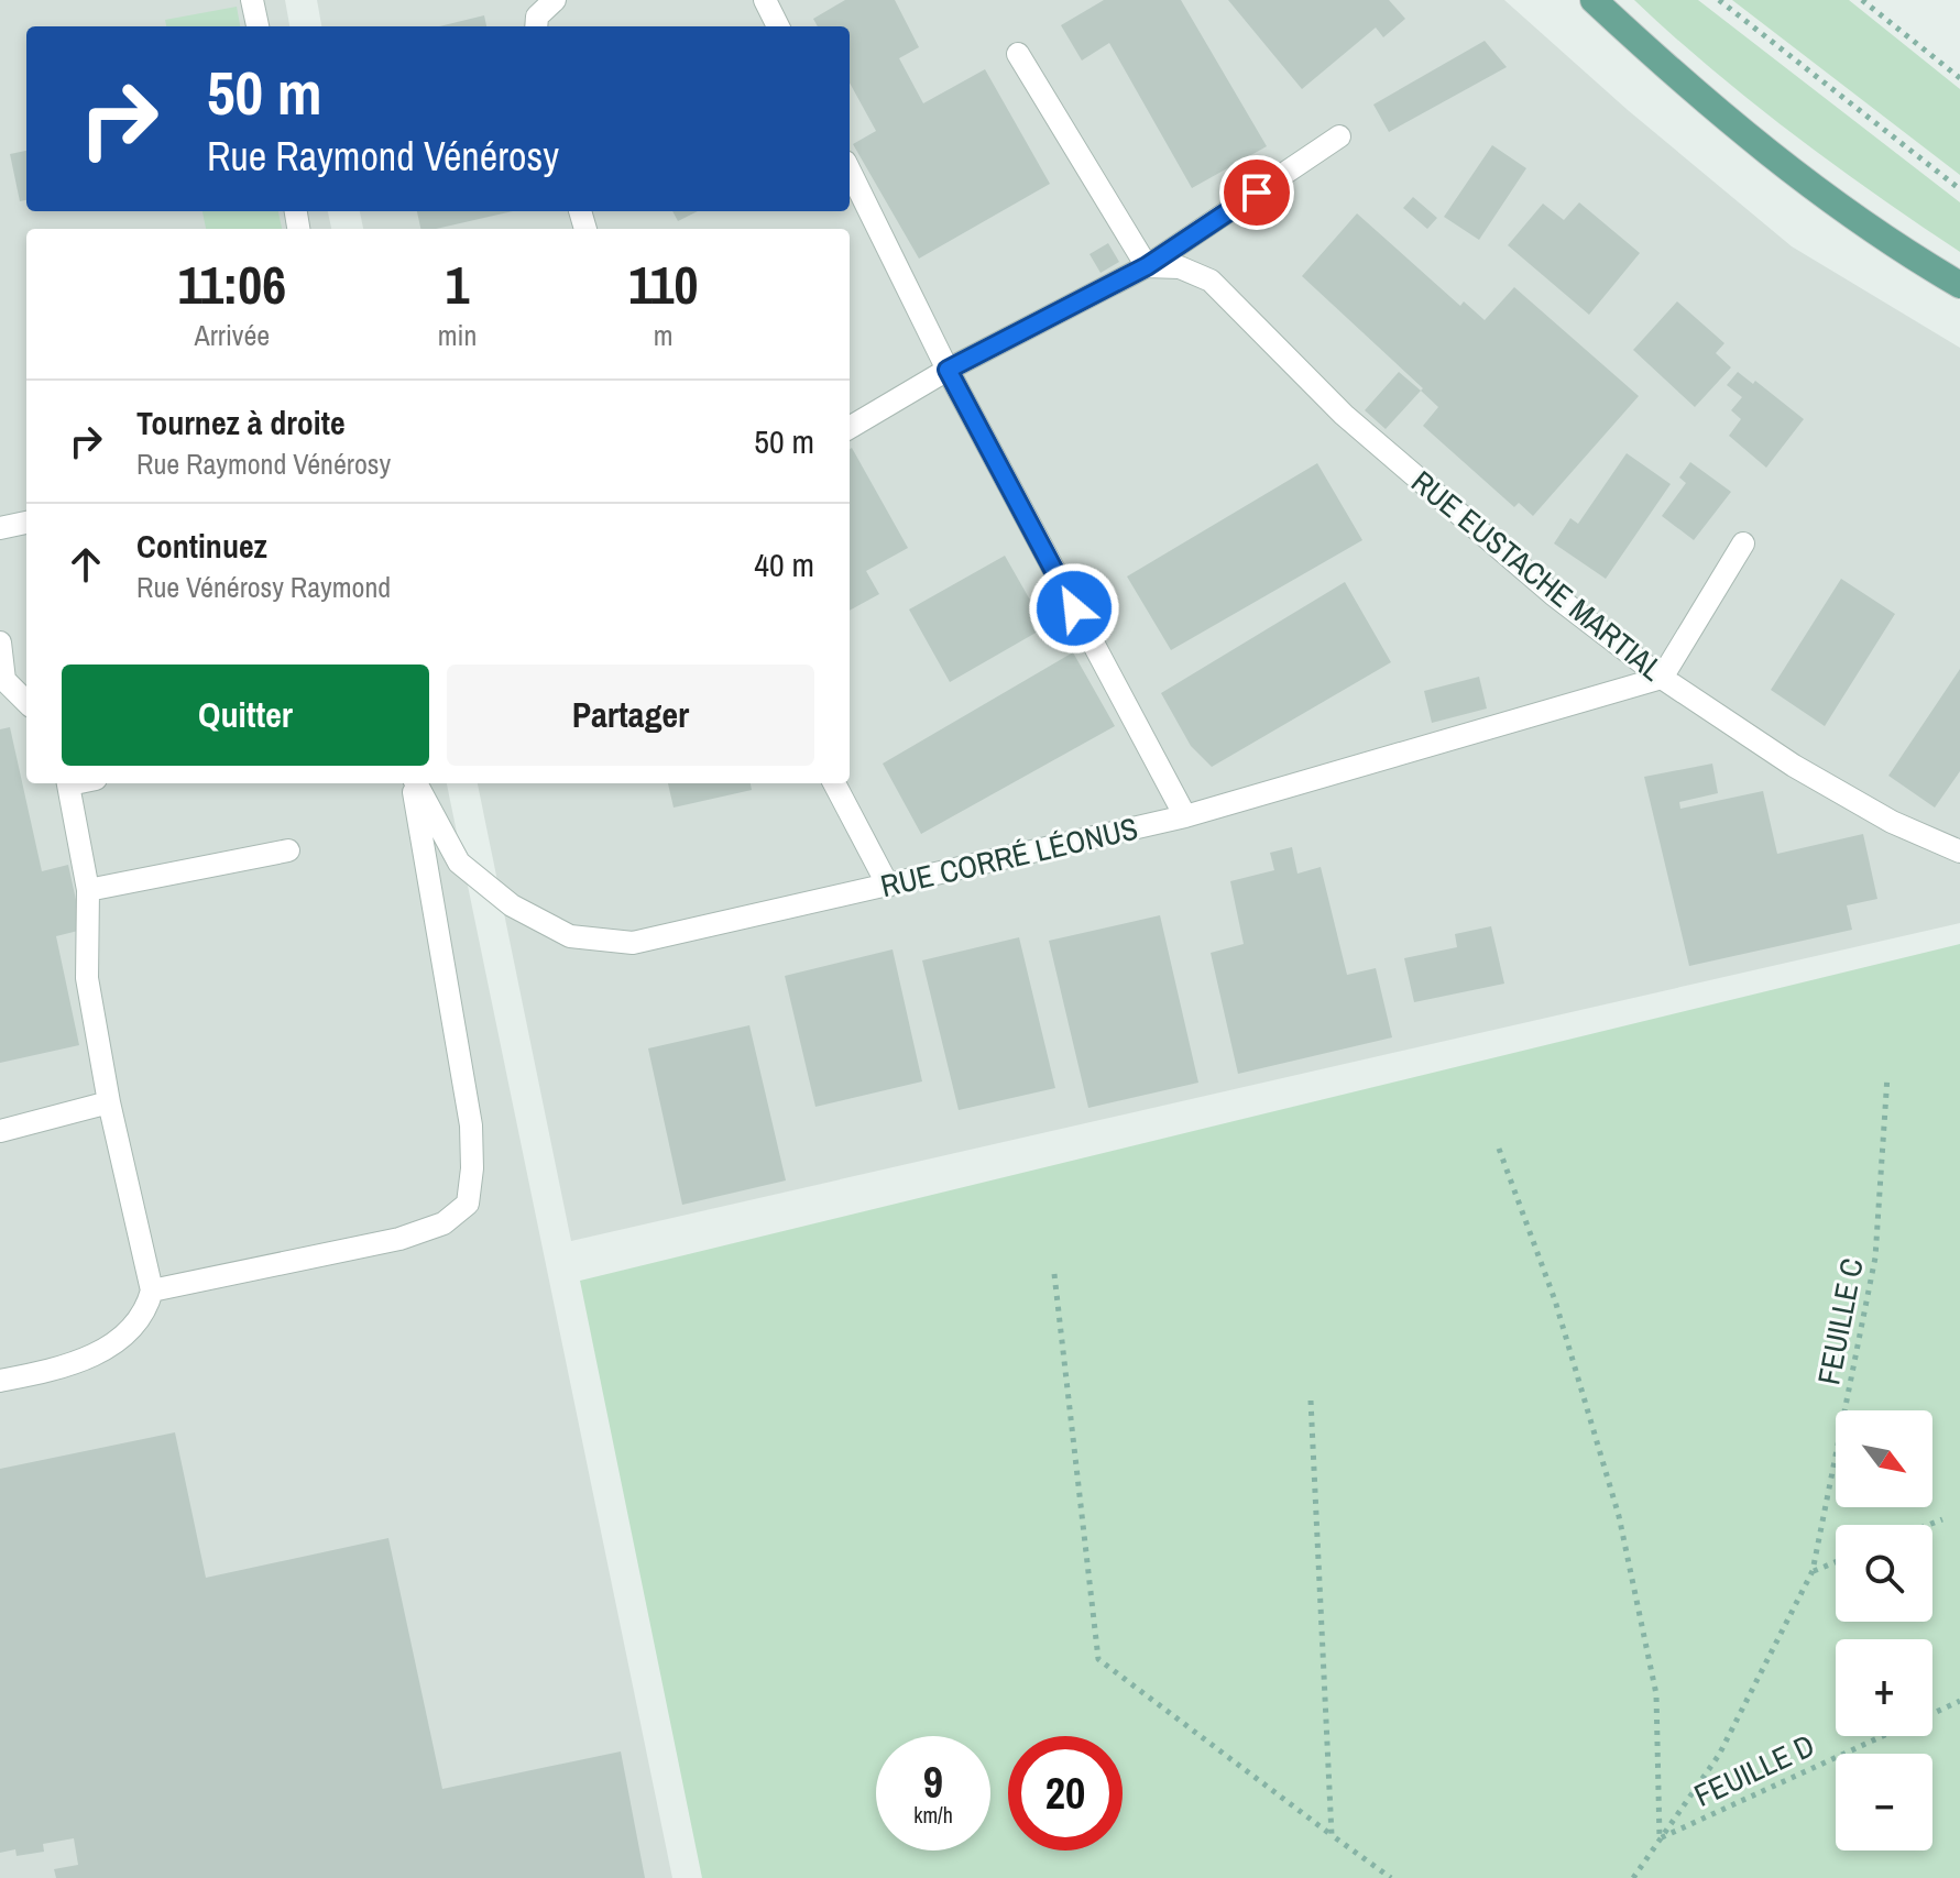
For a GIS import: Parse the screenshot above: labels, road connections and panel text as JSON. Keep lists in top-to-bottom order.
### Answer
{
  "streets": {
    "lane": ["RUE EUSTACHE MARTIAL", "RUE CORRÉ LÉONUS"],
    "path": ["FEUILLE C", "FEUILLE D"]
  },
  "crossings": [
    ["RUE EUSTACHE MARTIAL", "RUE CORRÉ LÉONUS"],
    ["FEUILLE C", "FEUILLE D"]
  ],
  "north": "bottom right",
  "page": {
    "turn": ["50 m", "Rue Raymond Vénérosy"],
    "eta": [
      "11:06",
      "Arrivée",
      "1",
      "min",
      "110",
      "m"
    ],
    "list": [
      {
        "name": "Tournez à droite",
        "note": "Rue Raymond Vénérosy",
        "value": "50 m"
      },
      {
        "name": "Continuez",
        "note": "Rue Vénérosy Raymond",
        "value": "40 m"
      }
    ],
    "buttons": ["Quitter", "Partager"],
    "map_buttons": ["+", "−"],
    "speed": "9 km/h",
    "limit": "20"
  }
}
